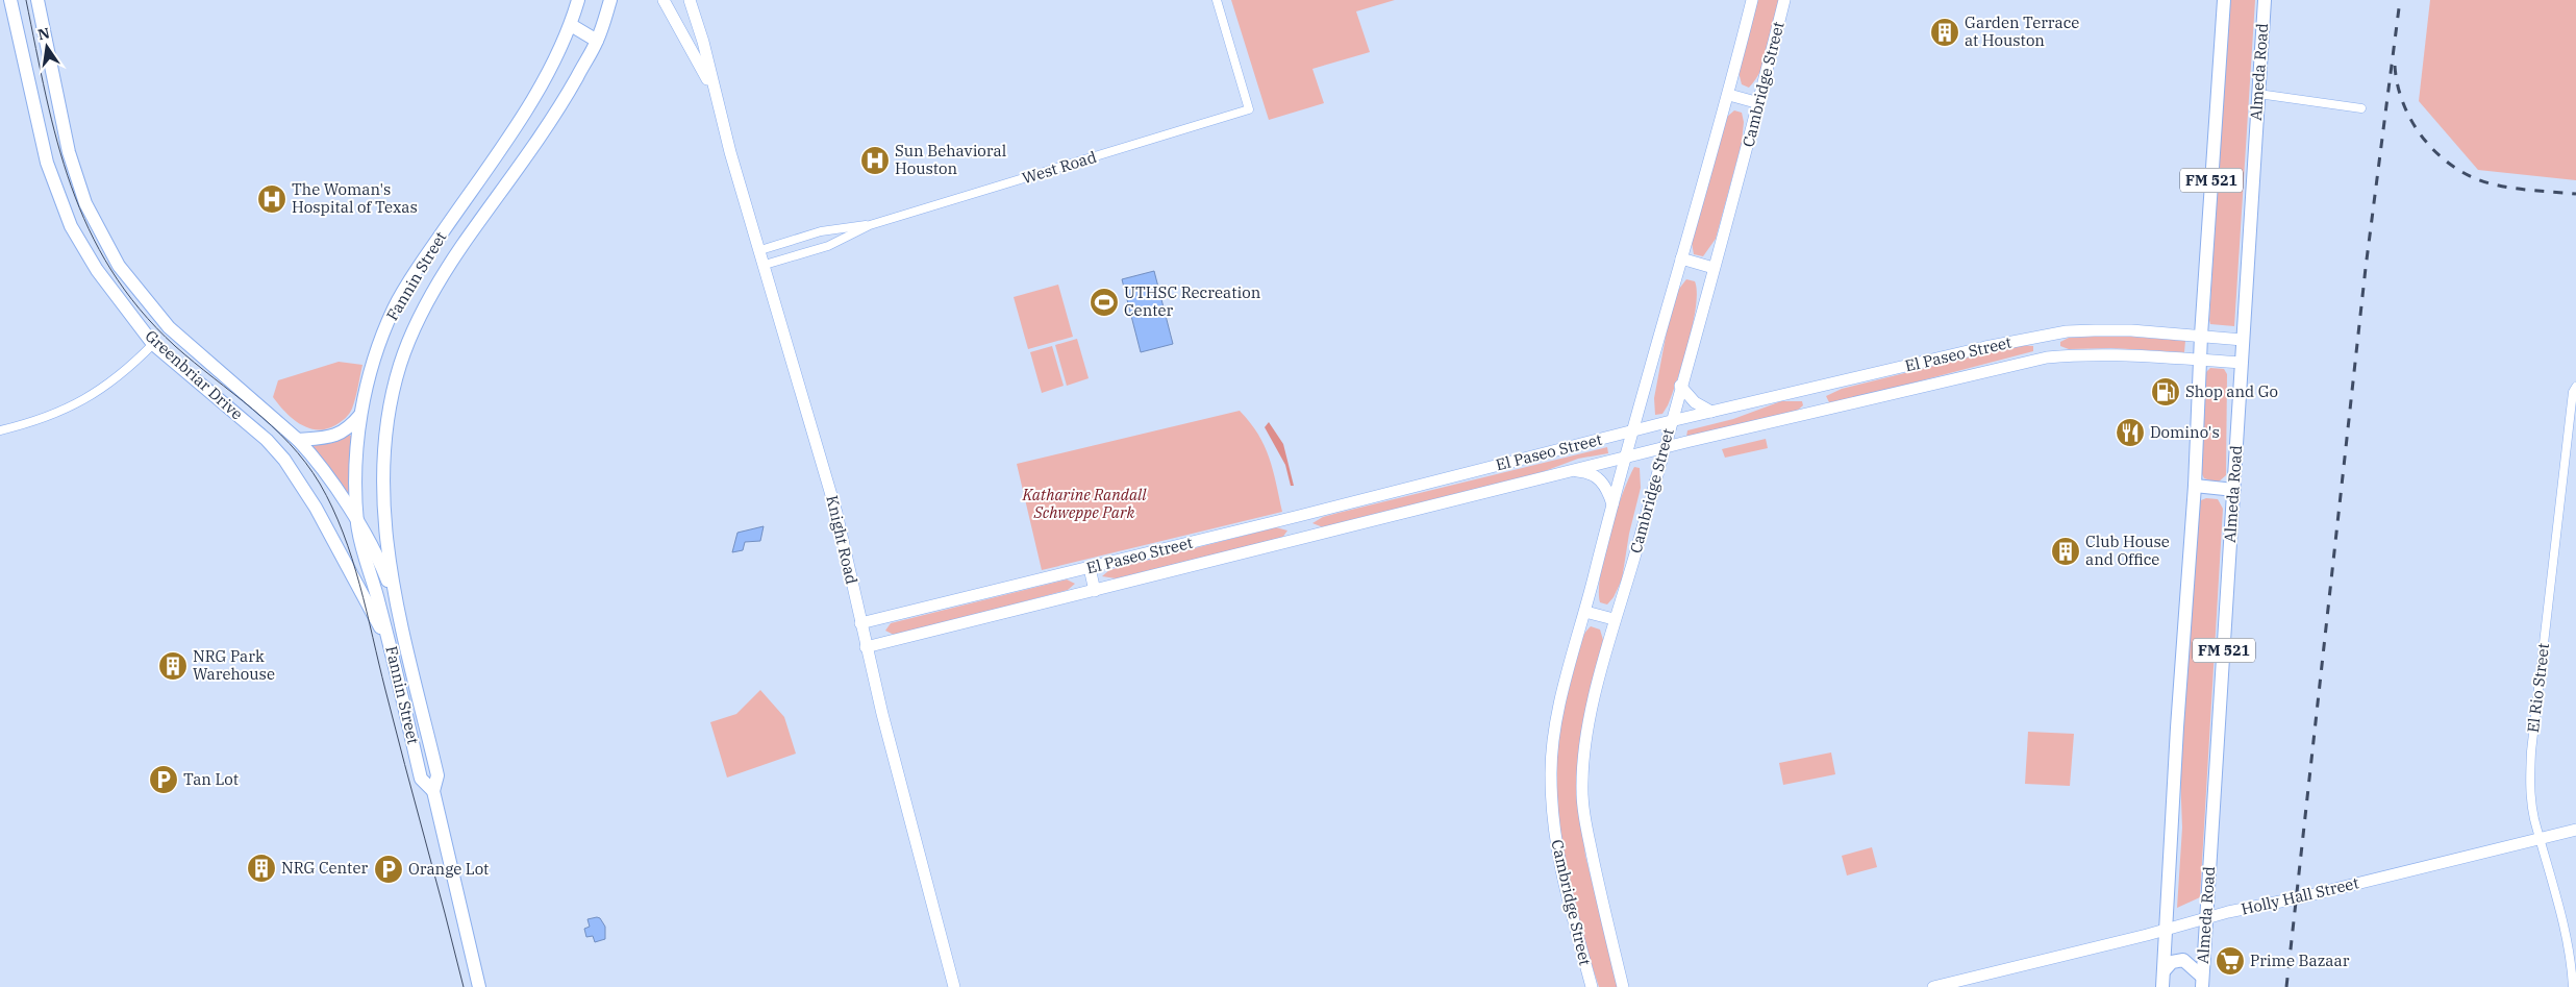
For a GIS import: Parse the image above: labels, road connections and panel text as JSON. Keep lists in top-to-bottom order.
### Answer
{
  "streets": {
    "main road": [
      "Almeda Road",
      "FM 521",
      "Fannin Street",
      "Greenbriar Drive"
    ],
    "street": [
      "Cambridge Street",
      "West Road",
      "El Paseo Street",
      "Knight Road",
      "El Rio Street",
      "Holly Hall Street"
    ]
  },
  "crossings": [
    ["Almeda Road", "El Paseo Street"],
    ["Almeda Road", "Holly Hall Street"],
    ["Cambridge Street", "El Paseo Street"],
    ["West Road", "Knight Road"],
    ["FM 521", "El Paseo Street"],
    ["FM 521", "Holly Hall Street"],
    ["Fannin Street", "Greenbriar Drive"],
    ["El Paseo Street", "Knight Road"],
    ["El Rio Street", "Holly Hall Street"]
  ],
  "parks": ["Katharine Randall Schweppe Park"],
  "places": {
    "building": [
      "Garden Terrace at Houston",
      "Club House and Office",
      "NRG Park Warehouse",
      "NRG Center"
    ],
    "hospital": ["Sun Behavioral Houston", "The Woman's Hospital of Texas"],
    "sports": ["UTHSC Recreation Center"],
    "fuel station": ["Shop and Go"],
    "restaurant": ["Domino's"],
    "parking": ["Tan Lot", "Orange Lot"],
    "supermarket": ["Prime Bazaar"]
  },
  "north": "top"
}
